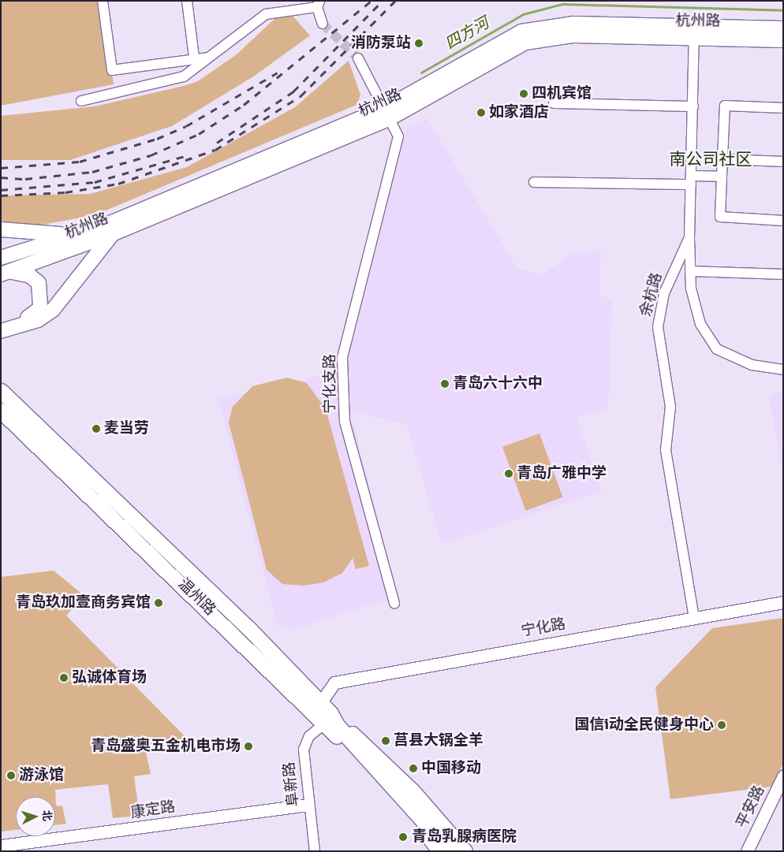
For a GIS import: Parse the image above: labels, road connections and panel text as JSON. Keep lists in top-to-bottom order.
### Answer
{
  "streets": {
    "main road": ["杭州路", "温州路"],
    "street": [
      "余杭路",
      "宁化支路",
      "宁化路",
      "阜新路",
      "平安路",
      "康定路"
    ]
  },
  "crossings": [
    ["杭州路", "余杭路"],
    ["杭州路", "宁化支路"],
    ["余杭路", "宁化路"],
    ["温州路", "宁化路"],
    ["温州路", "阜新路"],
    ["宁化路", "阜新路"],
    ["阜新路", "康定路"]
  ],
  "districts": ["南公司社区"],
  "water": ["四方河"],
  "places": [
    "消防泵站",
    "四机宾馆",
    "如家酒店",
    "青岛六十六中",
    "麦当劳",
    "青岛广雅中学",
    "青岛玖加壹商务宾馆",
    "弘诚体育场",
    "国信i动全民健身中心",
    "莒县大锅全羊",
    "青岛盛奥五金机电市场",
    "中国移动",
    "游泳馆",
    "青岛乳腺病医院"
  ],
  "north": "right"
}
